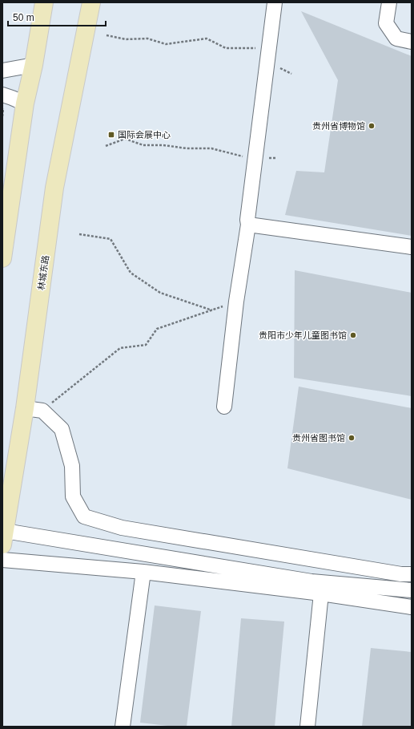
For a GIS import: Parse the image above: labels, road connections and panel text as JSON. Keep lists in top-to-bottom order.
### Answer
{
  "streets": {
    "main road": ["林城东路"]
  },
  "places": {
    "other": ["贵州省博物馆", "贵阳市少年儿童图书馆", "贵州省图书馆"],
    "transit": ["国际会展中心"]
  },
  "scale_bar": "50 m"
}
